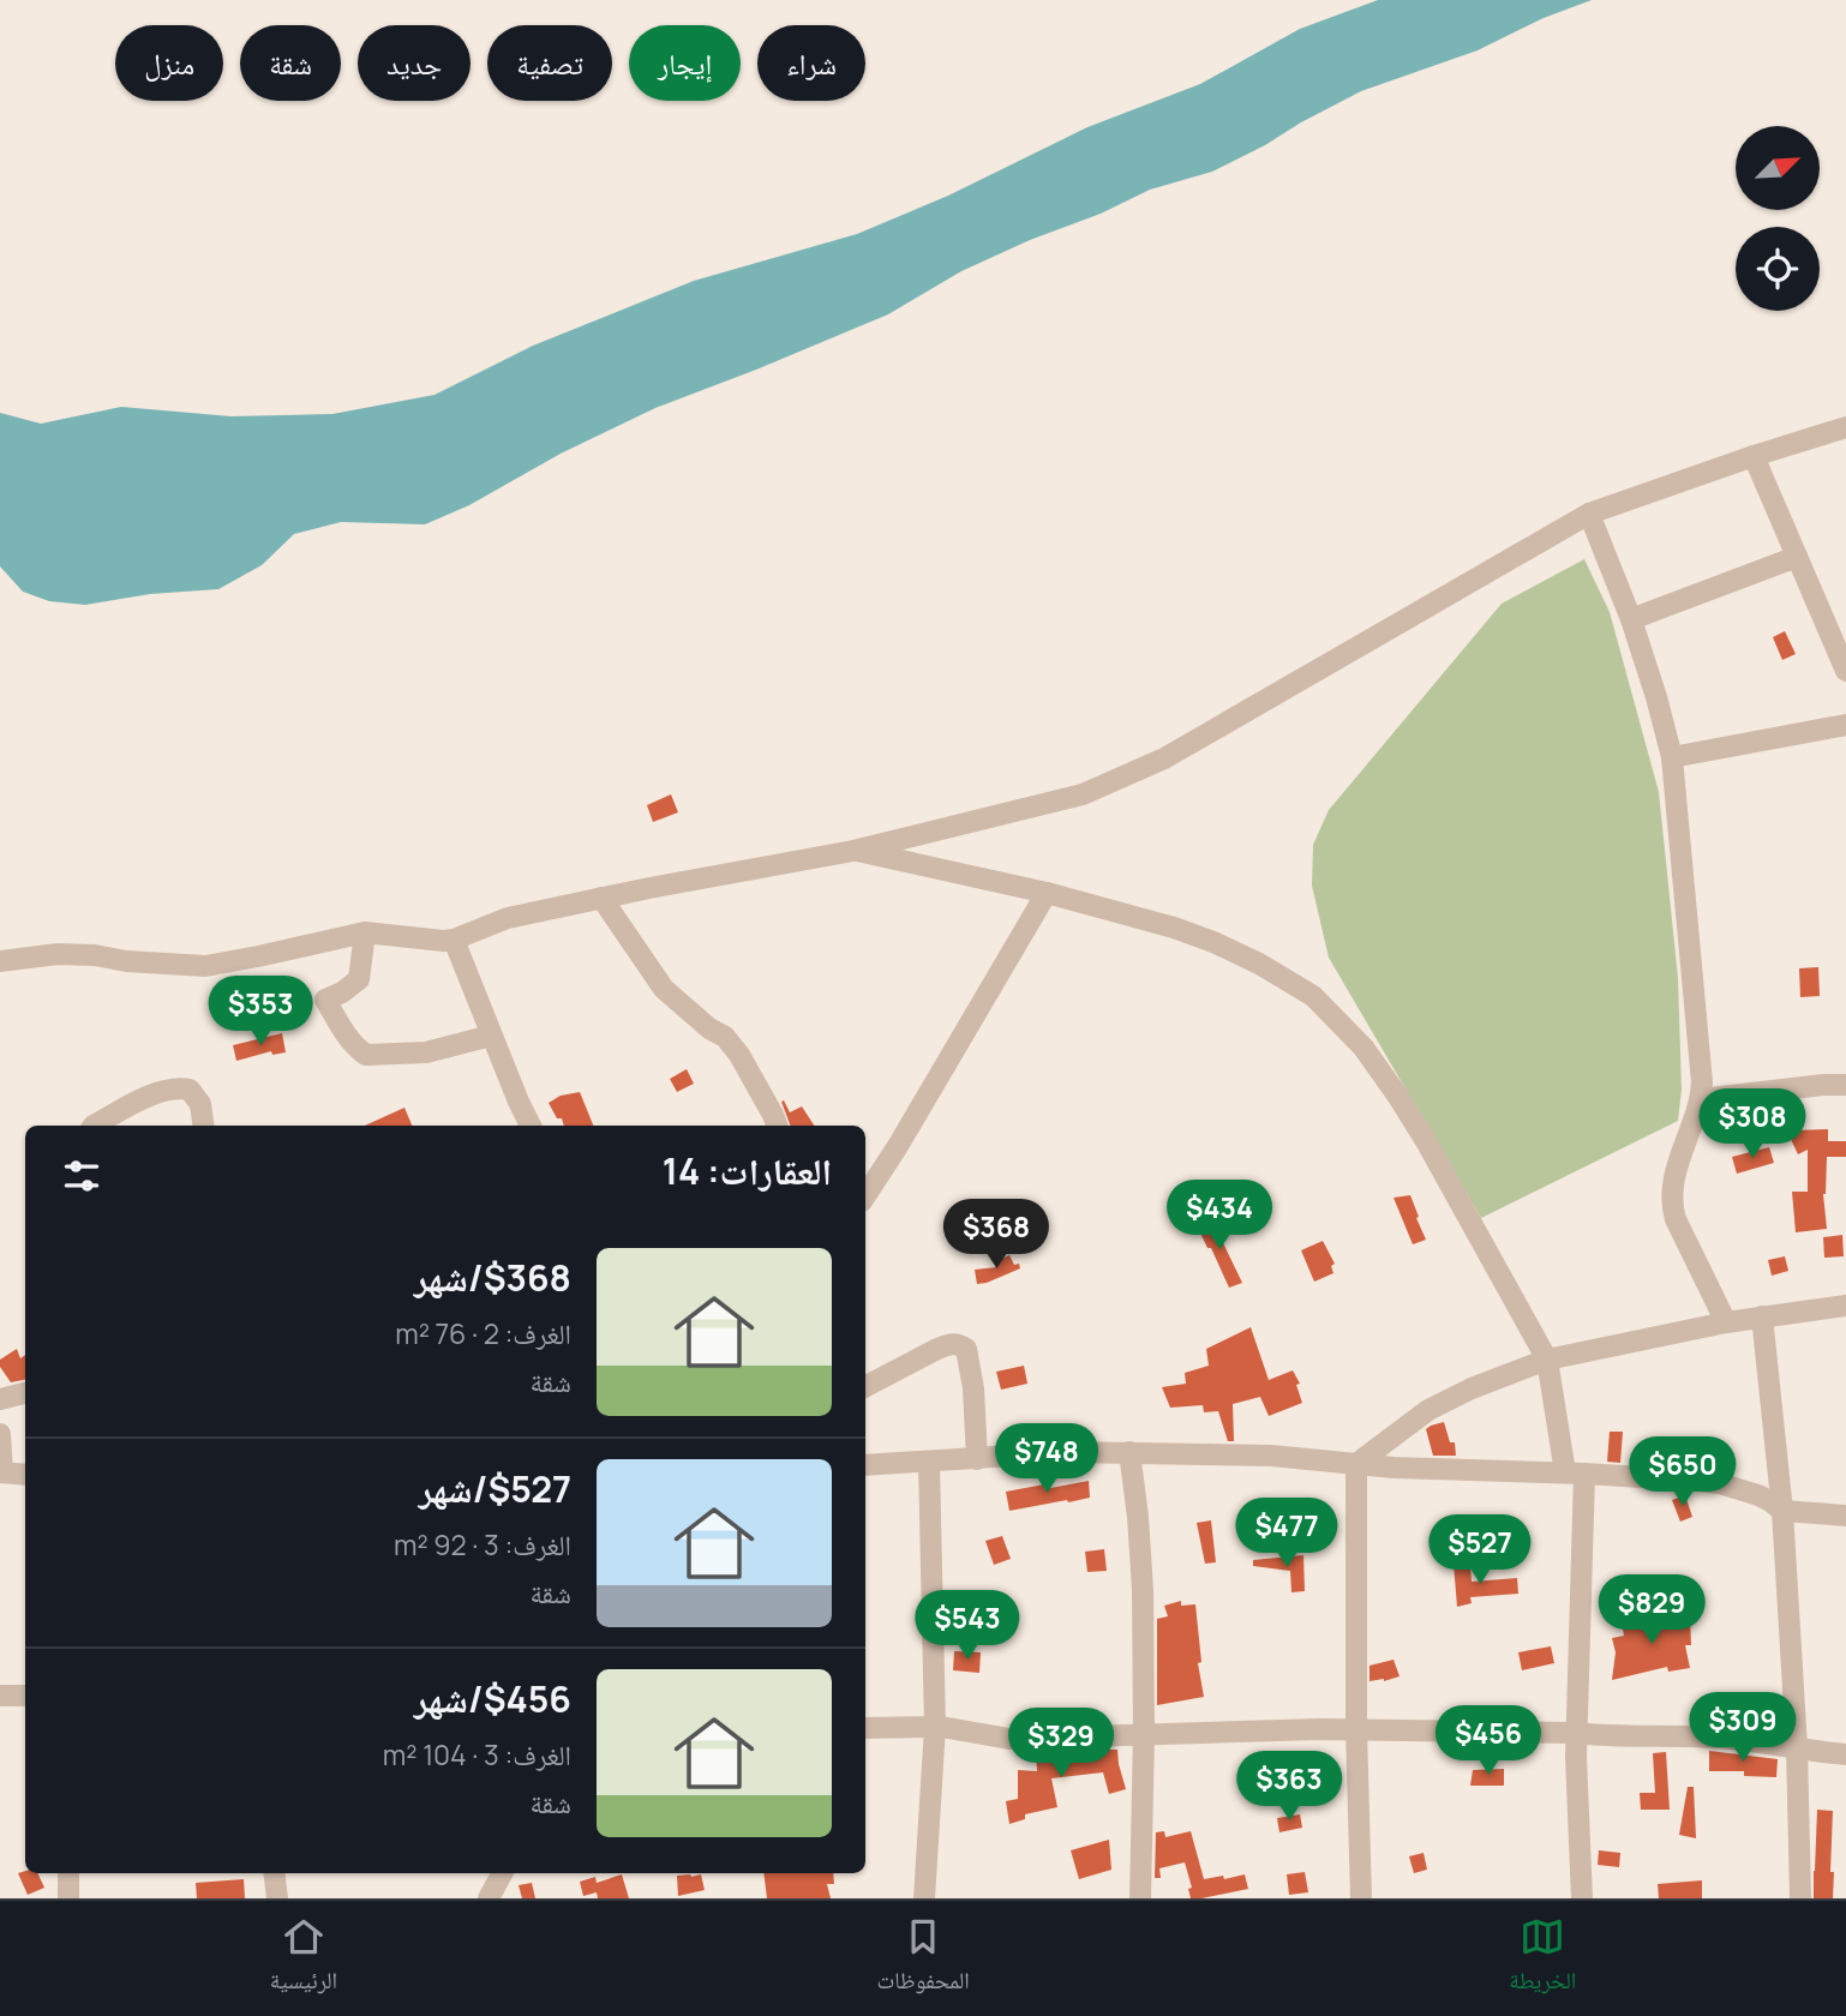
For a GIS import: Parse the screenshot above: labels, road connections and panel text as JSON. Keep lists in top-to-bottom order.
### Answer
{
  "north": "top right",
  "page": {
    "chip": [
      "شراء",
      "إيجار",
      "تصفية",
      "جديد",
      "شقة",
      "منزل"
    ],
    "price": [
      "$353",
      "$308",
      "$434",
      "$368",
      "$748",
      "$650",
      "$477",
      "$527",
      "$829",
      "$543",
      "$309",
      "$456",
      "$329",
      "$363"
    ],
    "heading": "العقارات: 14",
    "list": [
      {
        "name": "$368/شهر",
        "note": "الغرف: 2 · 76 m² · شقة"
      },
      {
        "name": "$527/شهر",
        "note": "الغرف: 3 · 92 m² · شقة"
      },
      {
        "name": "$456/شهر",
        "note": "الغرف: 3 · 104 m² · شقة"
      }
    ],
    "tabs": ["الخريطة", "المحفوظات", "الرئيسية"]
  }
}
